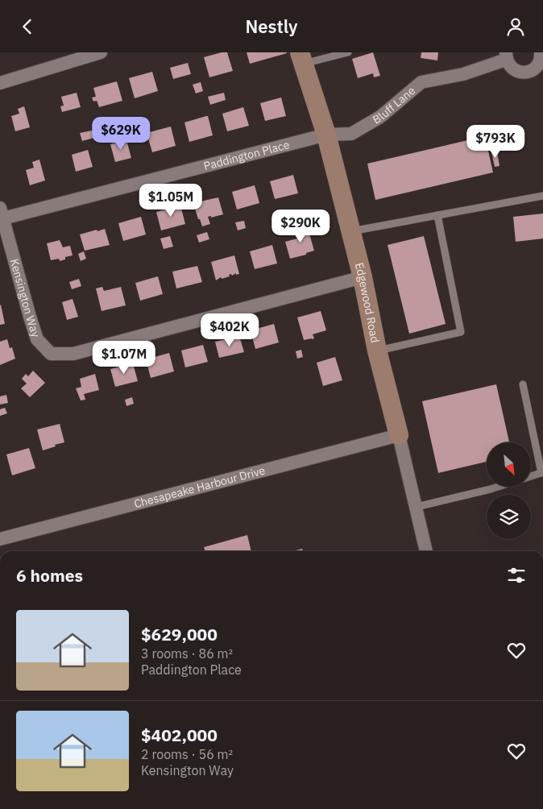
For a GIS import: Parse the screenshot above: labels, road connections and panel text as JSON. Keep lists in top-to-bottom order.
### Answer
{
  "streets": {
    "street": [
      "Bluff Lane",
      "Paddington Place",
      "Kensington Way",
      "Edgewood Road",
      "Chesapeake Harbour Drive"
    ]
  },
  "crossings": [
    ["Bluff Lane", "Paddington Place"],
    ["Bluff Lane", "Edgewood Road"],
    ["Paddington Place", "Kensington Way"],
    ["Paddington Place", "Edgewood Road"],
    ["Kensington Way", "Edgewood Road"],
    ["Edgewood Road", "Chesapeake Harbour Drive"]
  ],
  "north": "bottom right",
  "page": {
    "header": "Nestly",
    "price": [
      "$629K",
      "$793K",
      "$1.05M",
      "$290K",
      "$402K",
      "$1.07M"
    ],
    "heading": "6 homes",
    "list": [
      {
        "name": "$629,000",
        "note": "3 rooms · 86 m² · Paddington Place"
      },
      {
        "name": "$402,000",
        "note": "2 rooms · 56 m² · Kensington Way"
      }
    ]
  }
}
